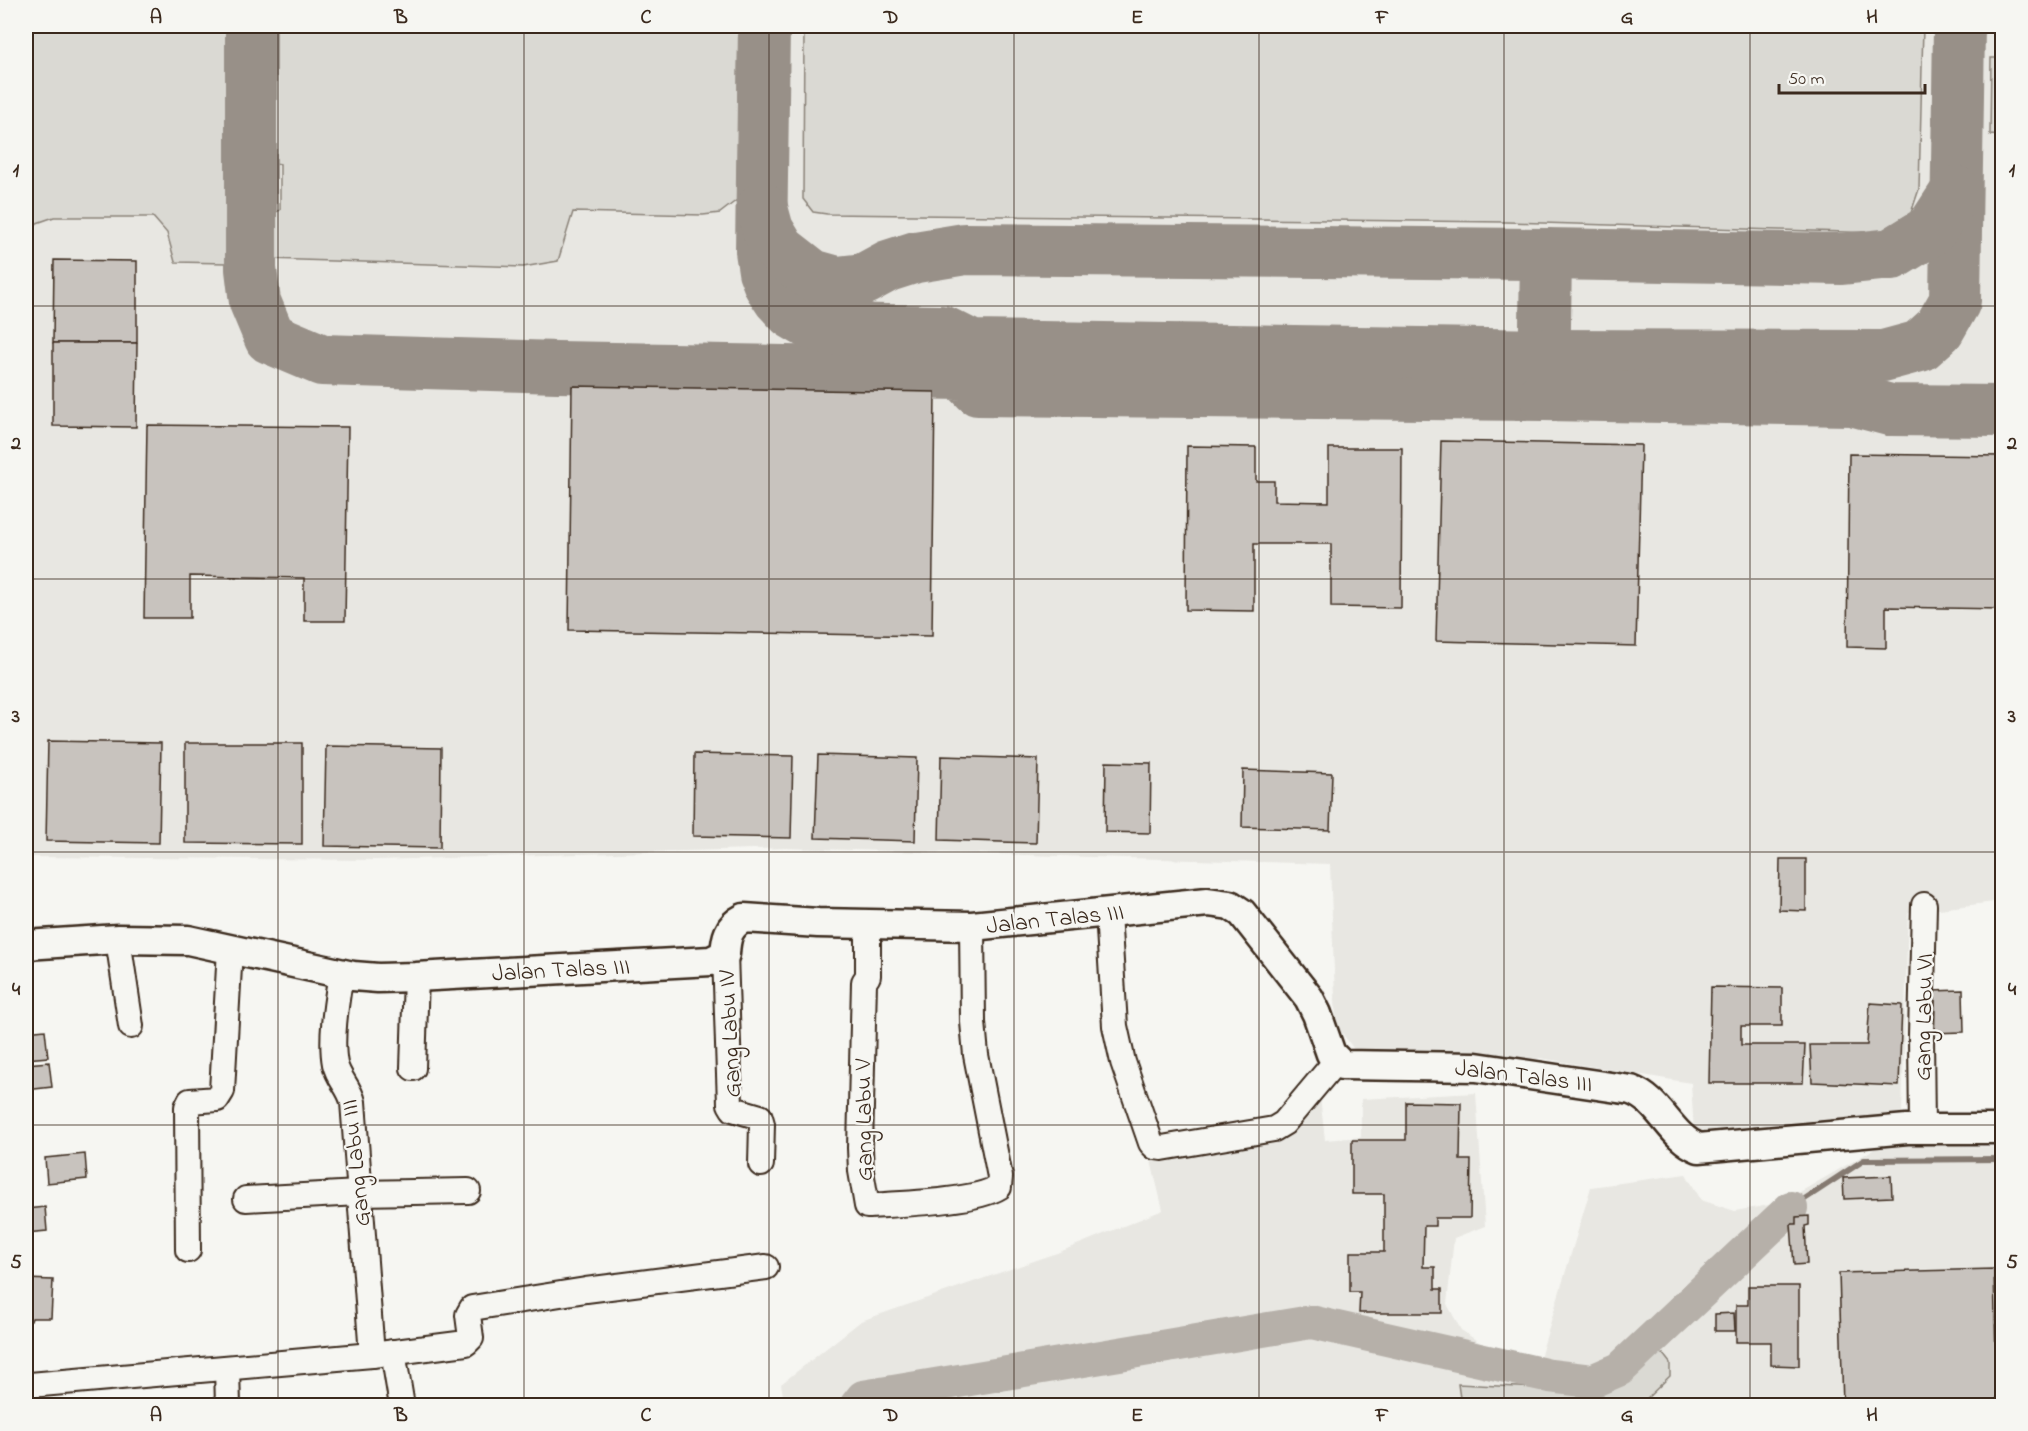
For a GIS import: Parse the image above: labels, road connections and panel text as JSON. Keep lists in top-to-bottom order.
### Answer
{
  "streets": {
    "street": [
      "Jalan Talas III",
      "Gang Labu VI",
      "Gang Labu IV",
      "Gang Labu V",
      "Gang Labu III"
    ]
  },
  "crossings": [
    ["Jalan Talas III", "Gang Labu VI"],
    ["Jalan Talas III", "Gang Labu IV"],
    ["Jalan Talas III", "Gang Labu V"],
    ["Jalan Talas III", "Gang Labu III"]
  ],
  "scale_bar": "50 m",
  "grid": {
    "columns": [
      "A",
      "B",
      "C",
      "D",
      "E",
      "F",
      "G",
      "H"
    ],
    "rows": [
      "1",
      "2",
      "3",
      "4",
      "5"
    ]
  }
}
